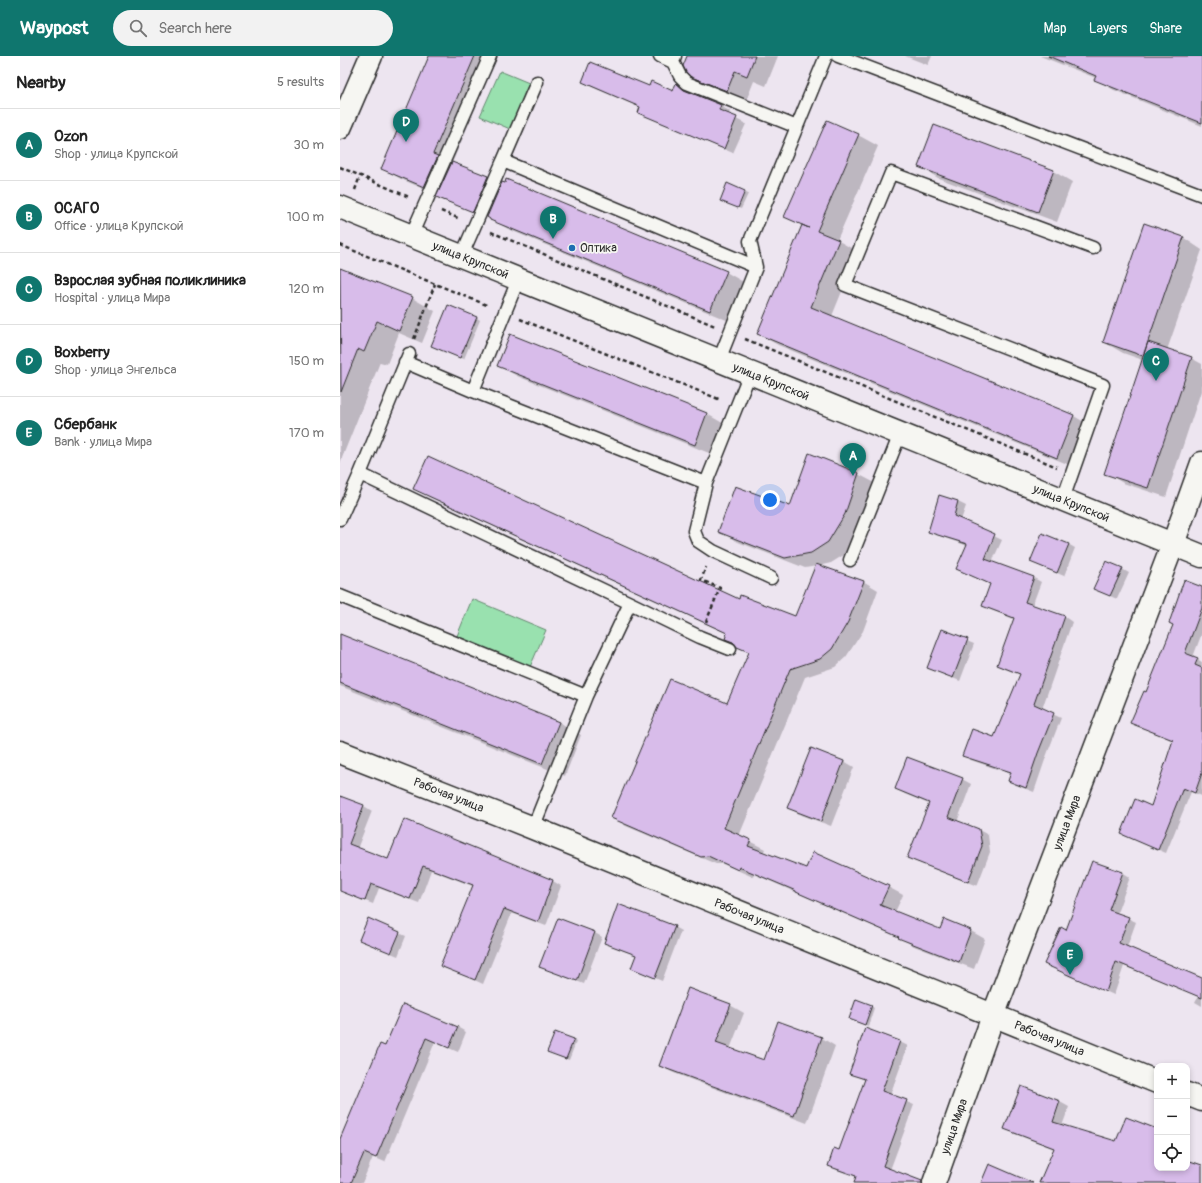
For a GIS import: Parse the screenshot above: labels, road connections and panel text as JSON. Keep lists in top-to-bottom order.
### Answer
{
  "streets": {
    "street": ["улица Крупской", "Рабочая улица", "улица Мира"]
  },
  "crossings": [
    ["улица Крупской", "улица Мира"],
    ["Рабочая улица", "улица Мира"]
  ],
  "places": ["Оптика"],
  "page": {
    "header": "Waypost",
    "search": "Search here",
    "nav": ["Map", "Layers", "Share"],
    "heading": ["Nearby", "5 results"],
    "list": [
      {
        "mark": "A",
        "name": "Ozon",
        "note": "Shop · улица Крупской",
        "value": "30 m"
      },
      {
        "mark": "B",
        "name": "ОСАГО",
        "note": "Office · улица Крупской",
        "value": "100 m"
      },
      {
        "mark": "C",
        "name": "Взрослая зубная поликлиника",
        "note": "Hospital · улица Мира",
        "value": "120 m"
      },
      {
        "mark": "D",
        "name": "Boxberry",
        "note": "Shop · улица Энгельса",
        "value": "150 m"
      },
      {
        "mark": "E",
        "name": "Сбербанк",
        "note": "Bank · улица Мира",
        "value": "170 m"
      }
    ],
    "pins": [
      "D",
      "B",
      "C",
      "A",
      "E"
    ],
    "map_buttons": ["+", "−"]
  }
}
